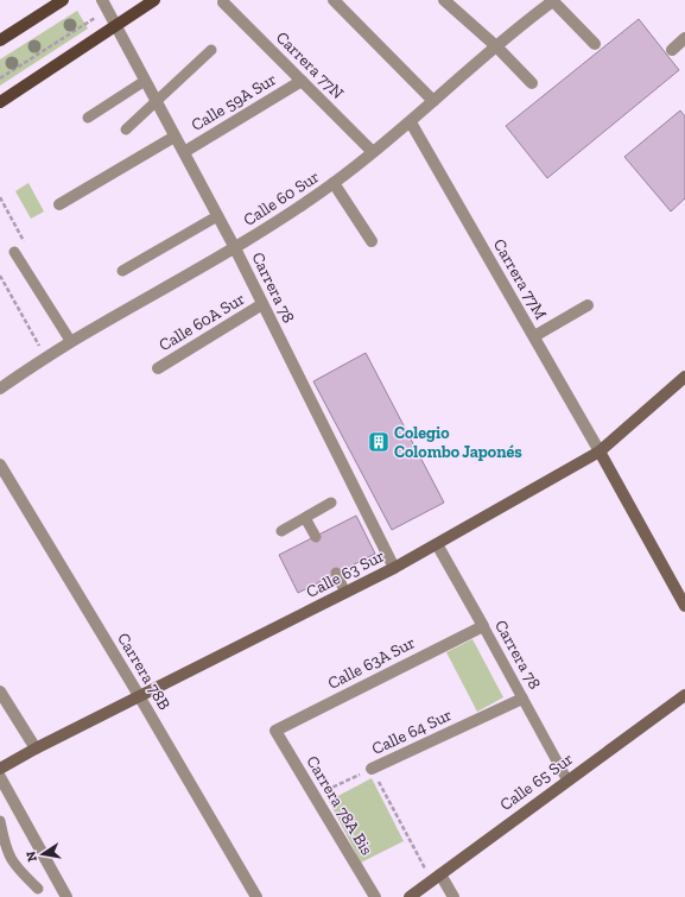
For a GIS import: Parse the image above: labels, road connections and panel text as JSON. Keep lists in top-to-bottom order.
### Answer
{
  "streets": {
    "main road": ["Calle 63 Sur", "Calle 65 Sur"],
    "street": [
      "Carrera 77N",
      "Calle 59A Sur",
      "Calle 60 Sur",
      "Carrera 77M",
      "Carrera 78",
      "Calle 60A Sur",
      "Calle 63A Sur",
      "Carrera 78B",
      "Calle 64 Sur",
      "Carrera 78A Bis"
    ]
  },
  "crossings": [
    ["Carrera 77N", "Calle 59A Sur"],
    ["Carrera 77N", "Calle 60 Sur"],
    ["Calle 59A Sur", "Carrera 78"],
    ["Calle 60 Sur", "Carrera 77M"],
    ["Calle 60 Sur", "Carrera 78"],
    ["Carrera 77M", "Calle 63 Sur"],
    ["Carrera 78", "Calle 60A Sur"],
    ["Carrera 78", "Calle 63 Sur"],
    ["Carrera 78", "Calle 63A Sur"],
    ["Carrera 78", "Calle 64 Sur"],
    ["Carrera 78", "Calle 65 Sur"],
    ["Calle 63 Sur", "Carrera 78B"],
    ["Calle 63A Sur", "Carrera 78A Bis"],
    ["Calle 64 Sur", "Carrera 78A Bis"]
  ],
  "places": {
    "building": ["Colegio Colombo Japonés"]
  },
  "north": "left"
}
